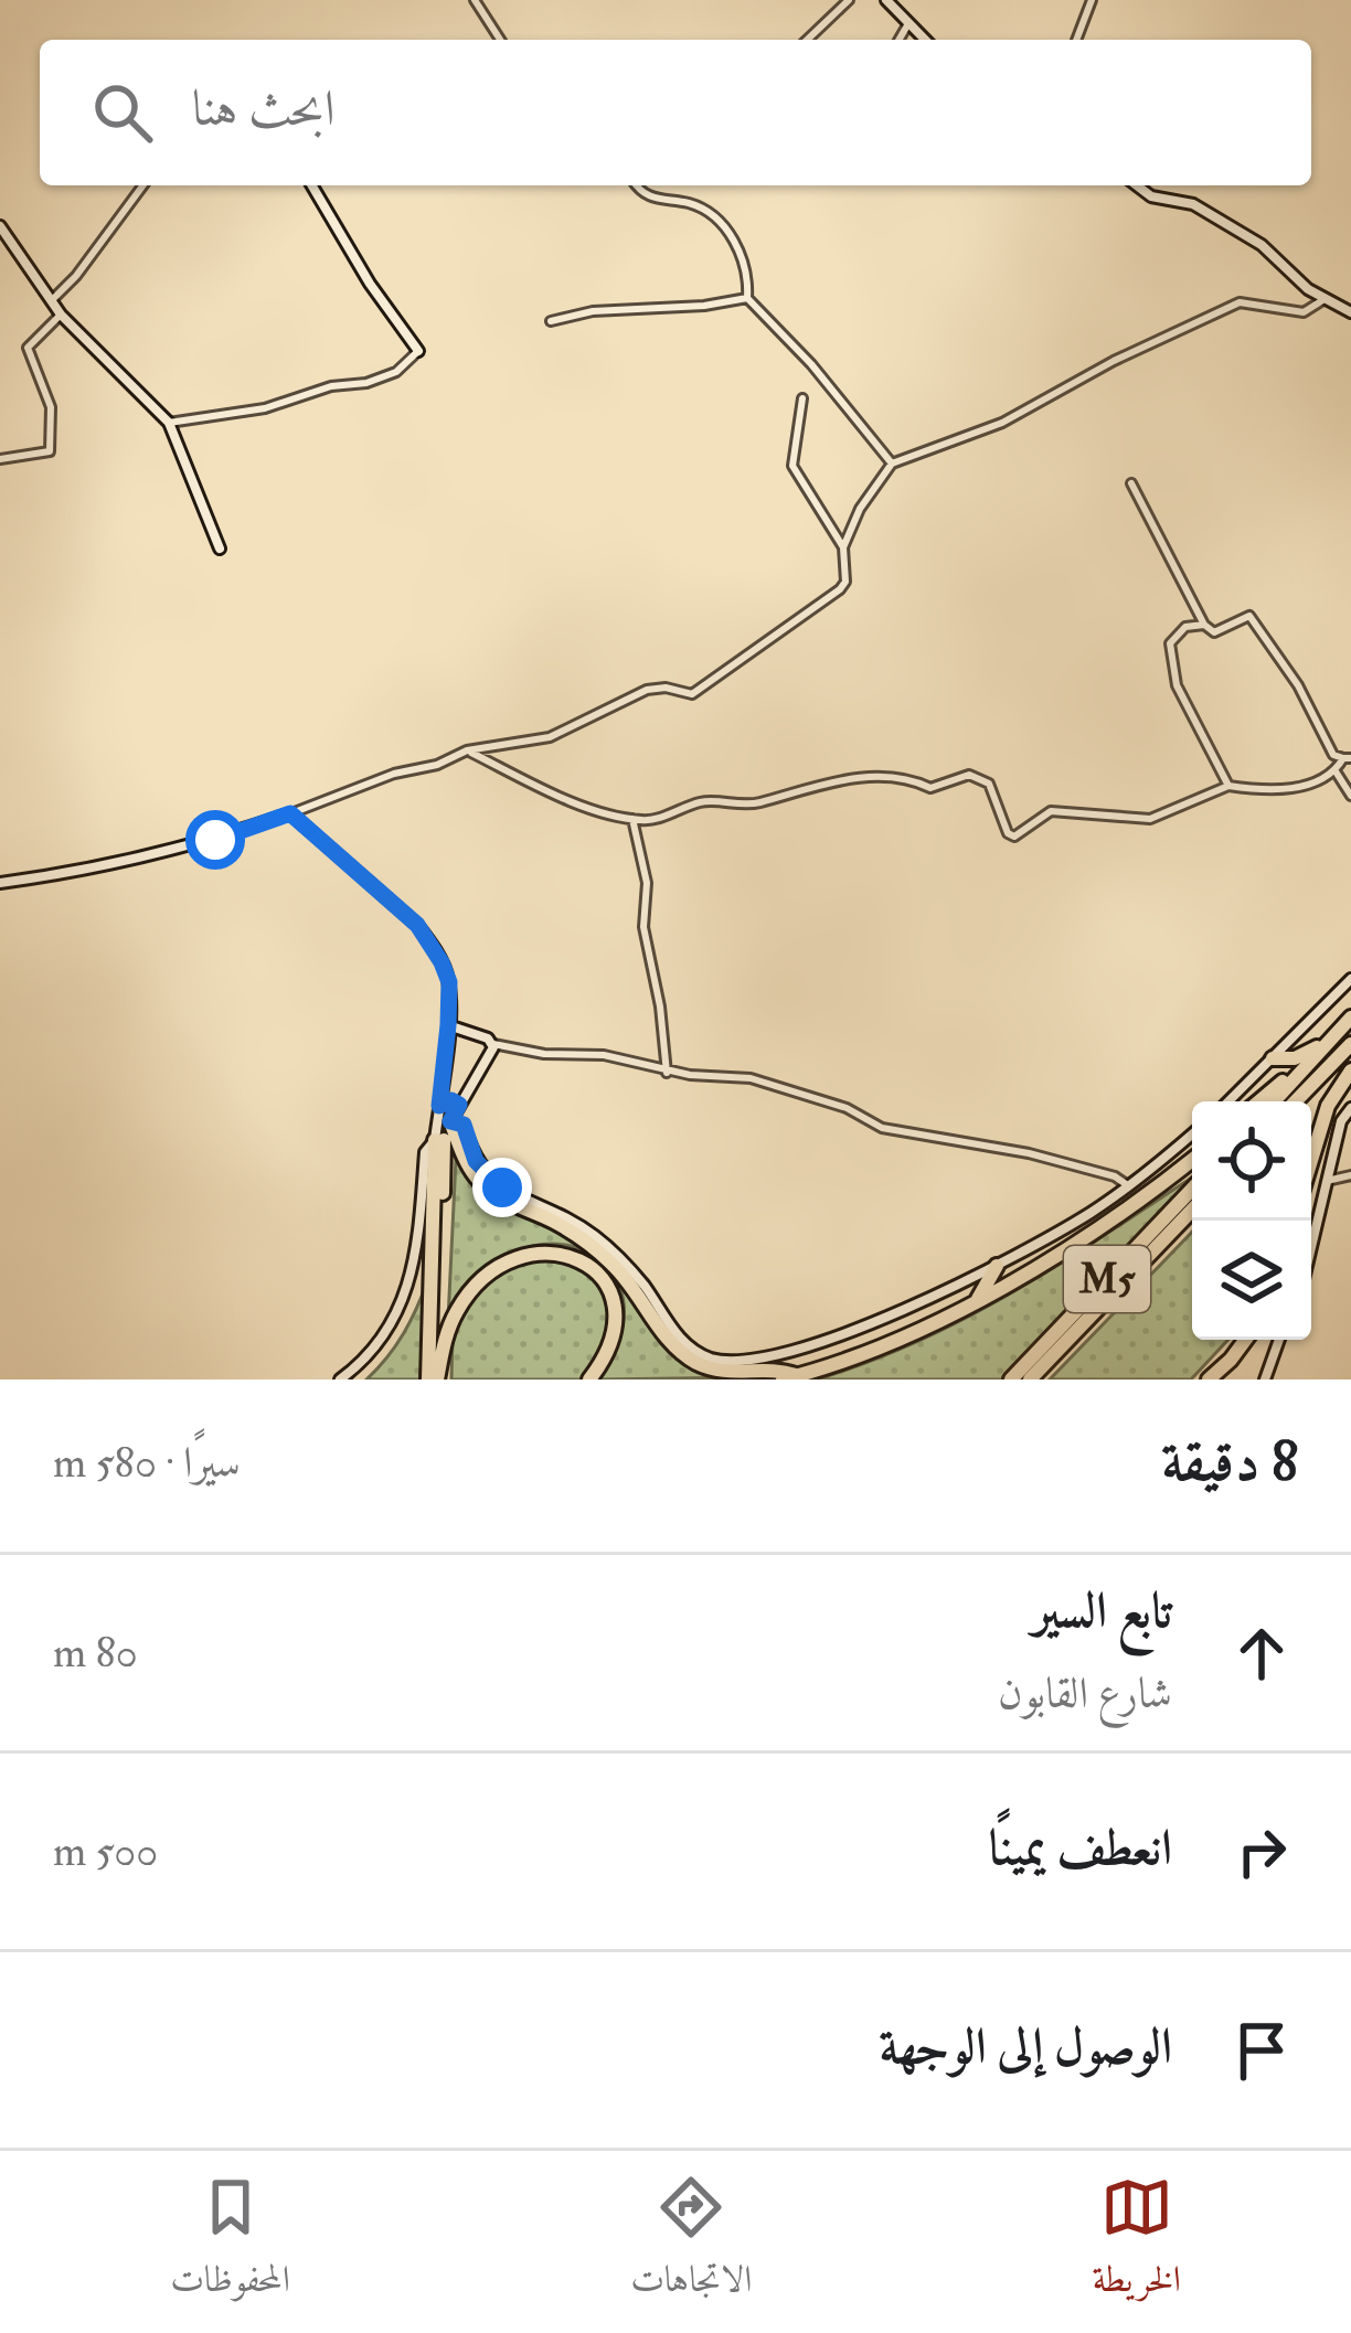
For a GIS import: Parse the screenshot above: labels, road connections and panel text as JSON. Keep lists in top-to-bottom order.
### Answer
{
  "streets": {
    "highway": ["M5"]
  },
  "page": {
    "search": "ابحث هنا",
    "heading": ["8 دقيقة", "سيرًا · 580 m"],
    "list": [
      ["تابع السير", "شارع القابون", "80 m"],
      ["انعطف يمينًا", "500 m"],
      "الوصول إلى الوجهة"
    ],
    "nav": ["الخريطة", "الاتجاهات", "المحفوظات"]
  }
}
